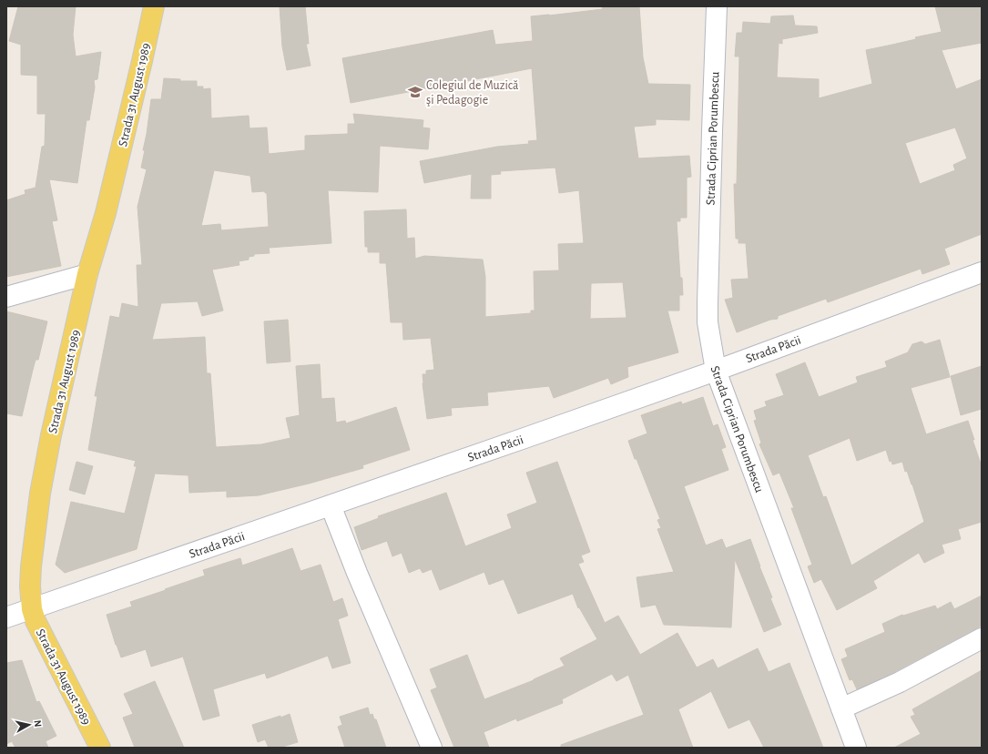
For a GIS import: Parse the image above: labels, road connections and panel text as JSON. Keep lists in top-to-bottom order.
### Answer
{
  "streets": {
    "main road": ["Strada 31 August 1989"],
    "street": ["Strada Ciprian Porumbescu", "Strada Păcii"]
  },
  "crossings": [
    ["Strada 31 August 1989", "Strada Păcii"],
    ["Strada Ciprian Porumbescu", "Strada Păcii"]
  ],
  "places": {
    "school or university": ["Colegiul de Muzică şi Pedagogie"]
  },
  "north": "right"
}
